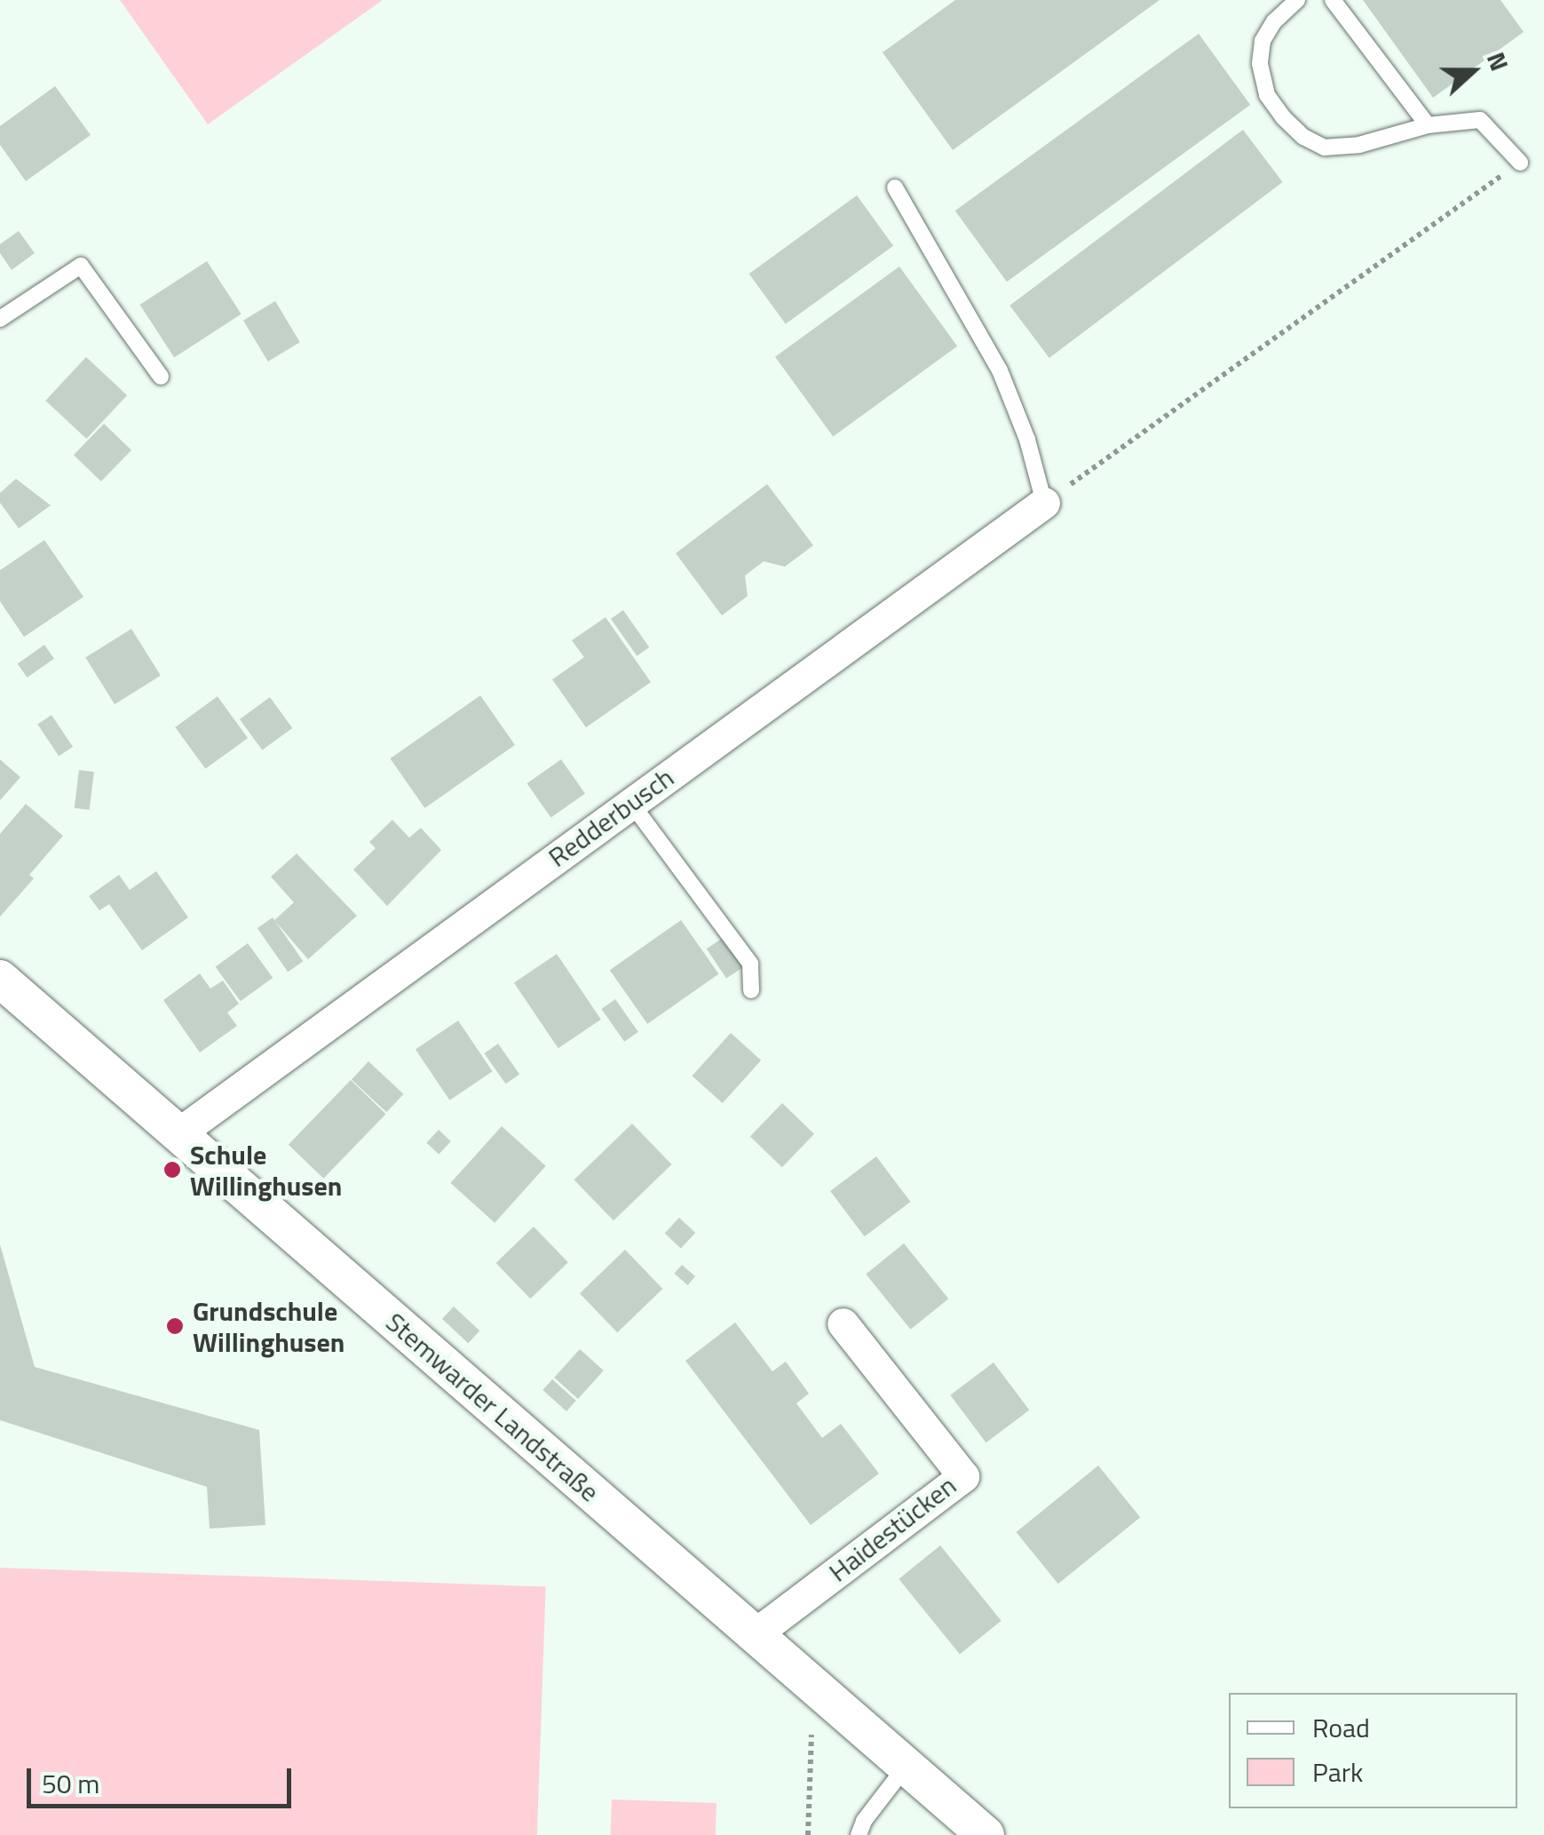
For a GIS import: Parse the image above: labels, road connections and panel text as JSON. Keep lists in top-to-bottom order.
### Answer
{
  "streets": {
    "street": ["Redderbusch", "Stemwarder Landstraße", "Haidestücken"]
  },
  "crossings": [
    ["Redderbusch", "Stemwarder Landstraße"],
    ["Stemwarder Landstraße", "Haidestücken"]
  ],
  "places": ["Schule Willinghusen", "Grundschule Willinghusen"],
  "legend": ["Road", "Park"],
  "scale_bar": "50 m",
  "north": "right"
}
